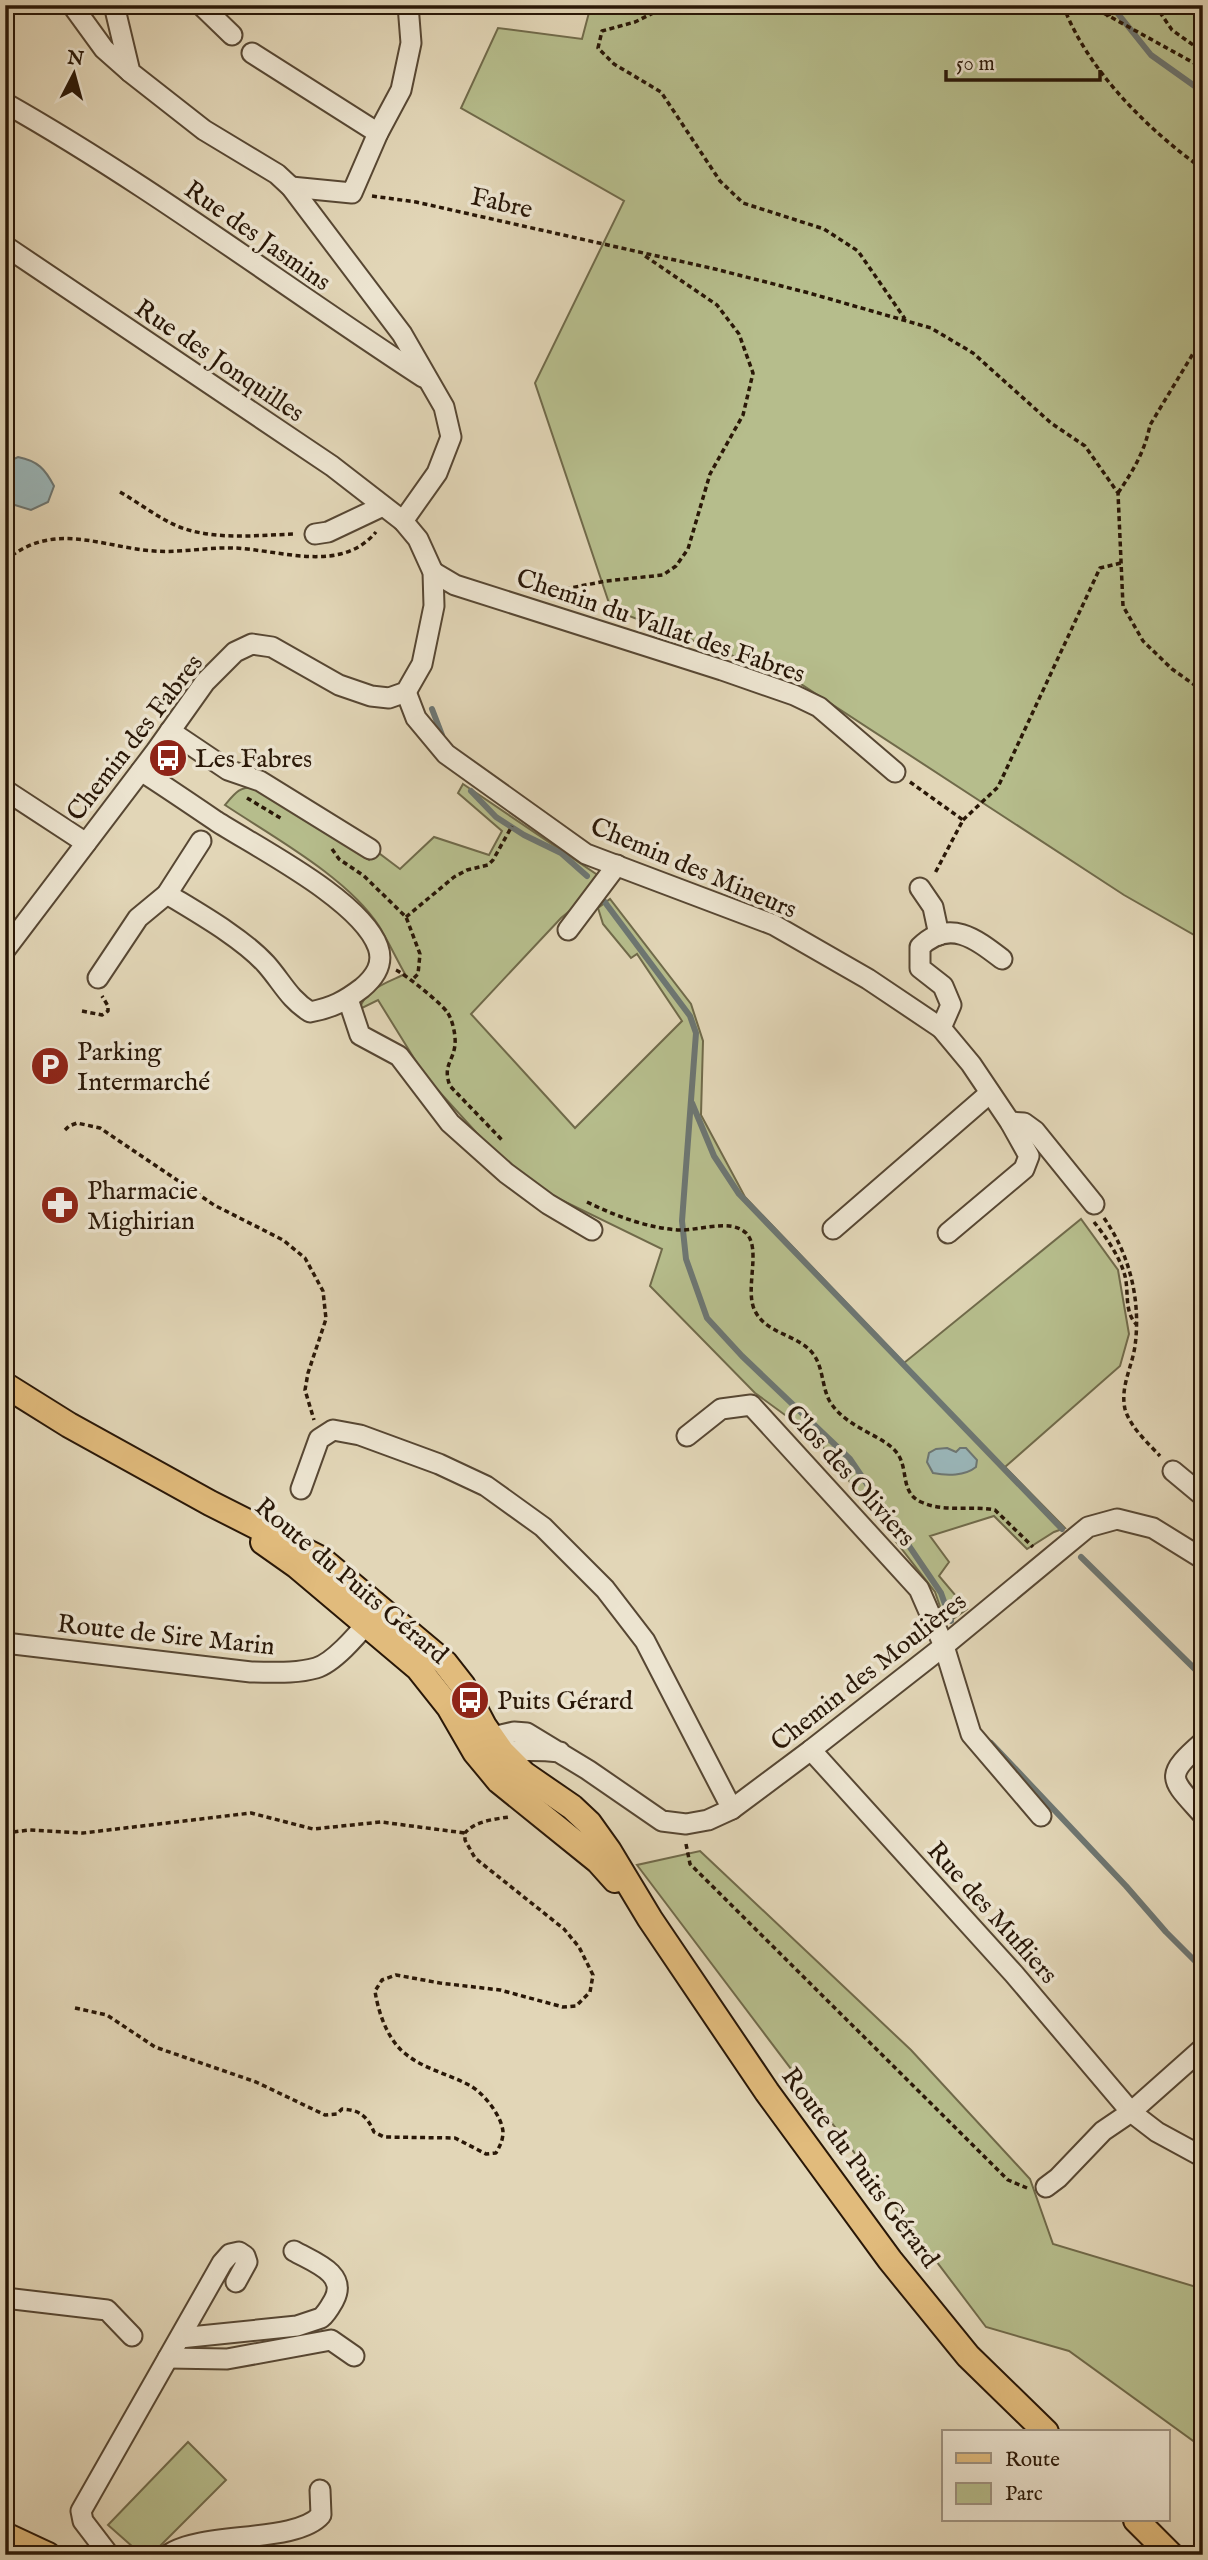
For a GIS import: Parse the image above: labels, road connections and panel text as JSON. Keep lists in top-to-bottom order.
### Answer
{
  "streets": {
    "main road": ["Route du Puits Gérard"],
    "street": [
      "Rue des Jasmins",
      "Rue des Jonquilles",
      "Chemin du Vallat des Fabres",
      "Chemin des Fabres",
      "Chemin des Mineurs",
      "Clos des Oliviers",
      "Route de Sire Marin",
      "Chemin des Moulières",
      "Rue des Mufliers"
    ],
    "path": ["Fabre"]
  },
  "crossings": [
    ["Chemin des Fabres", "Chemin des Mineurs"],
    ["Clos des Oliviers", "Chemin des Moulières"],
    ["Route du Puits Gérard", "Route de Sire Marin"],
    ["Chemin des Moulières", "Rue des Mufliers"]
  ],
  "places": {
    "bus stop": ["Les Fabres", "Puits Gérard"],
    "parking": ["Parking Intermarché"],
    "pharmacy": ["Pharmacie Mighirian"]
  },
  "legend": ["Route", "Parc"],
  "scale_bar": "50 m",
  "north": "top"
}
